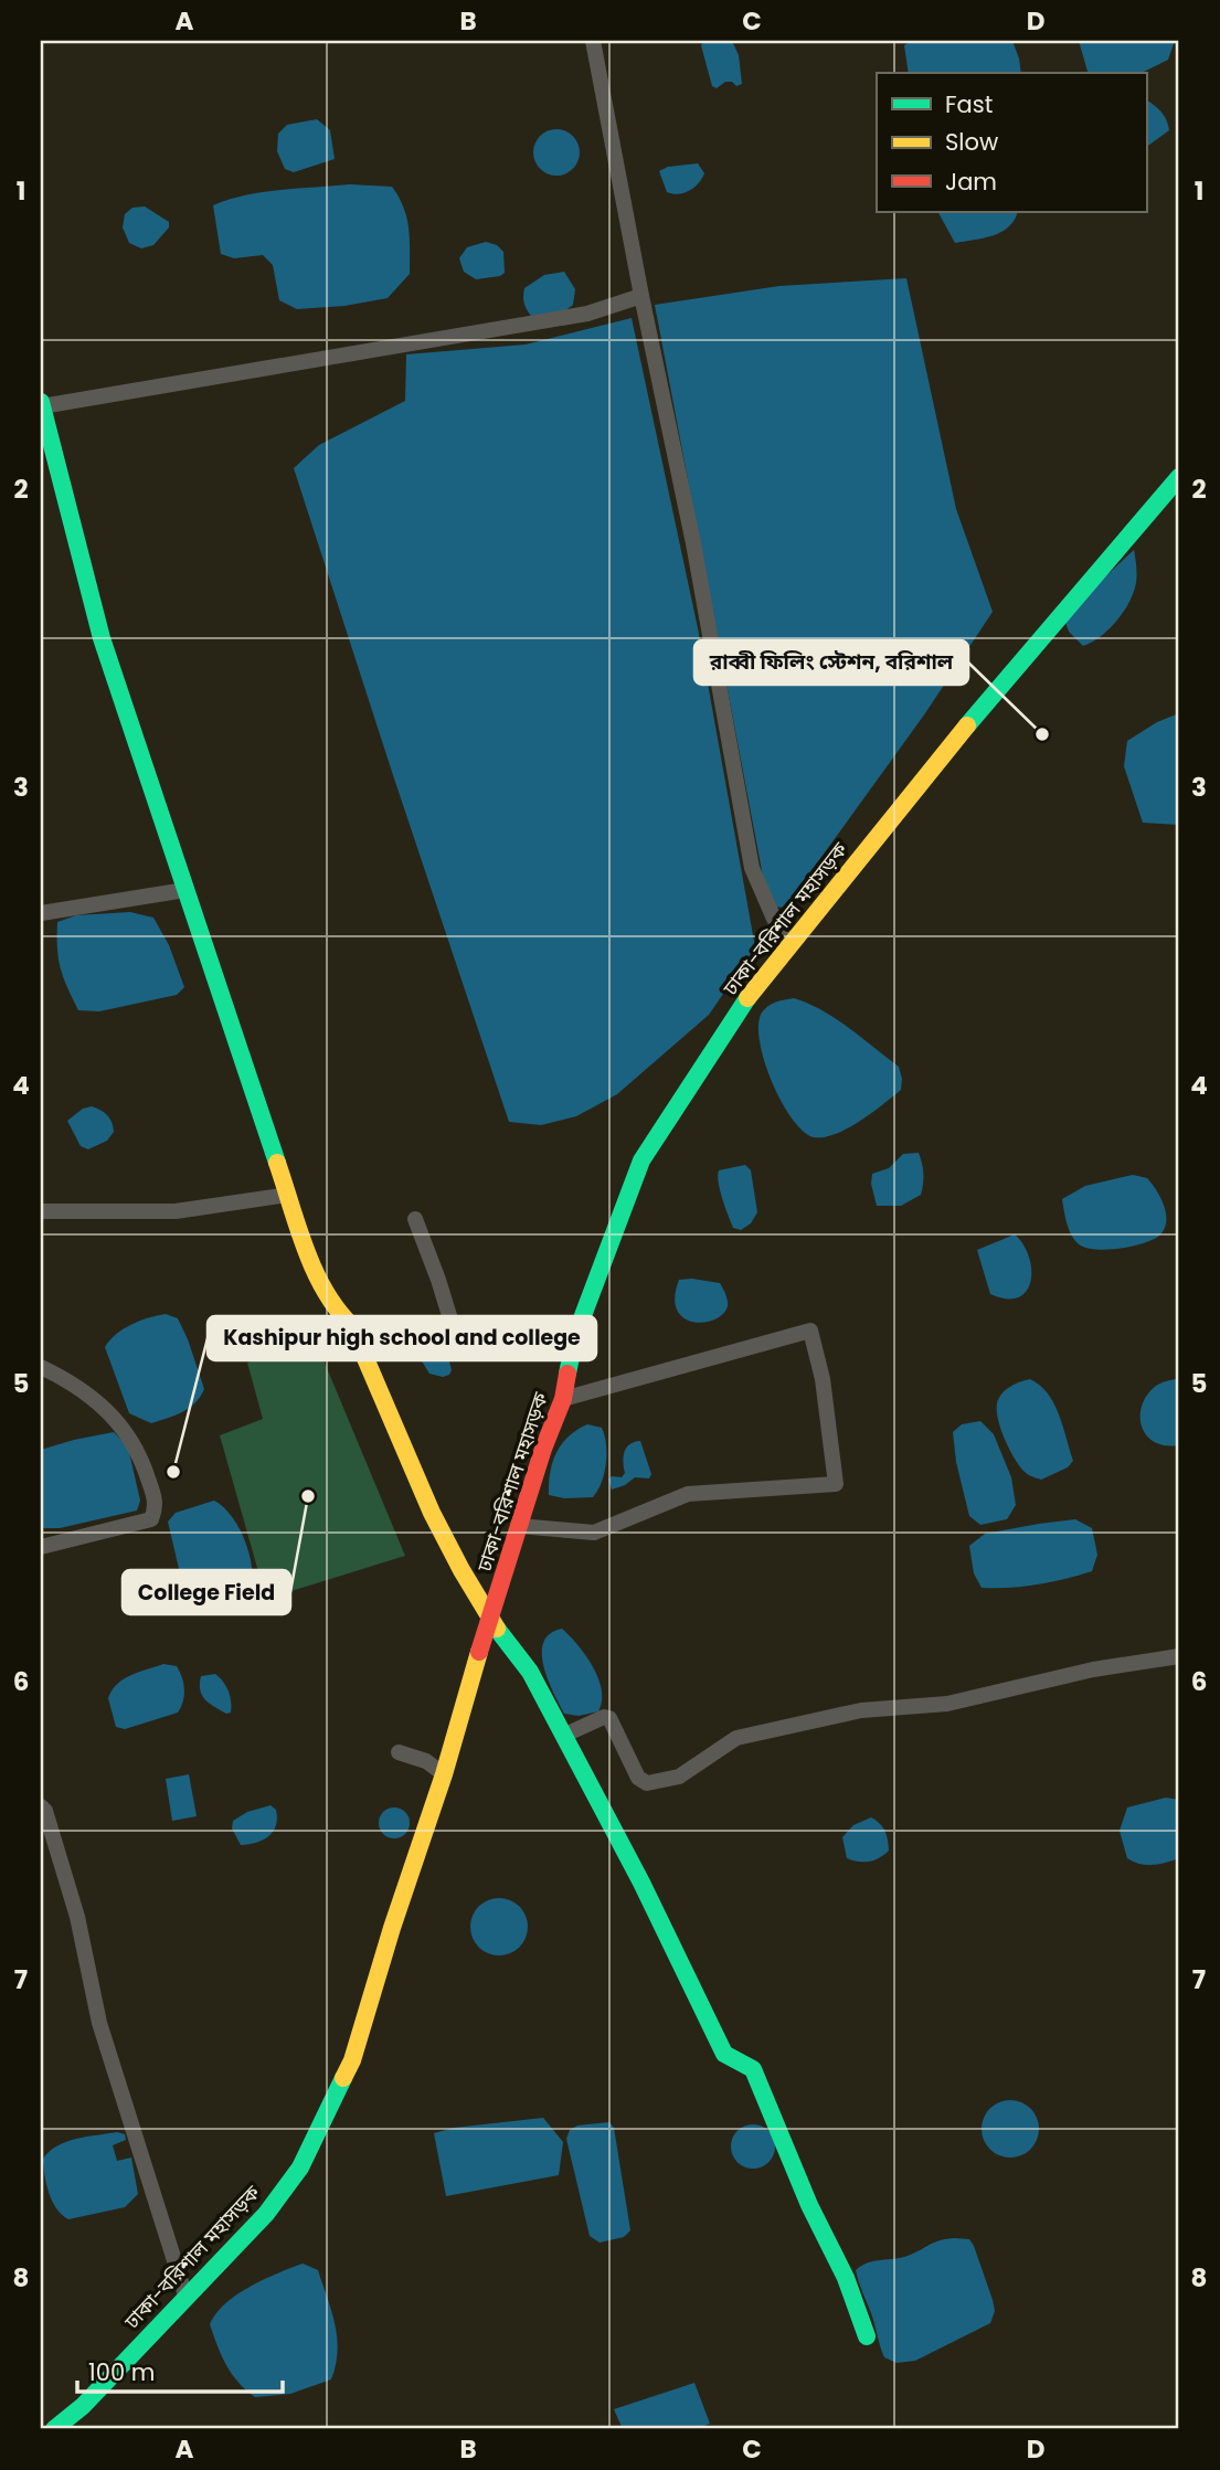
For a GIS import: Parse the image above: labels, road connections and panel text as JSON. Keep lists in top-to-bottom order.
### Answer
{
  "streets": {
    "main road": ["ঢাকা-বরিশাল মহাসড়ক"]
  },
  "places": ["রাব্বী ফিলিং স্টেশন, বরিশাল", "Kashipur high school and college", "College Field"],
  "legend": ["Fast", "Slow", "Jam"],
  "scale_bar": "100 m",
  "grid": {
    "columns": [
      "A",
      "B",
      "C",
      "D"
    ],
    "rows": [
      "1",
      "2",
      "3",
      "4",
      "5",
      "6",
      "7",
      "8"
    ]
  }
}
